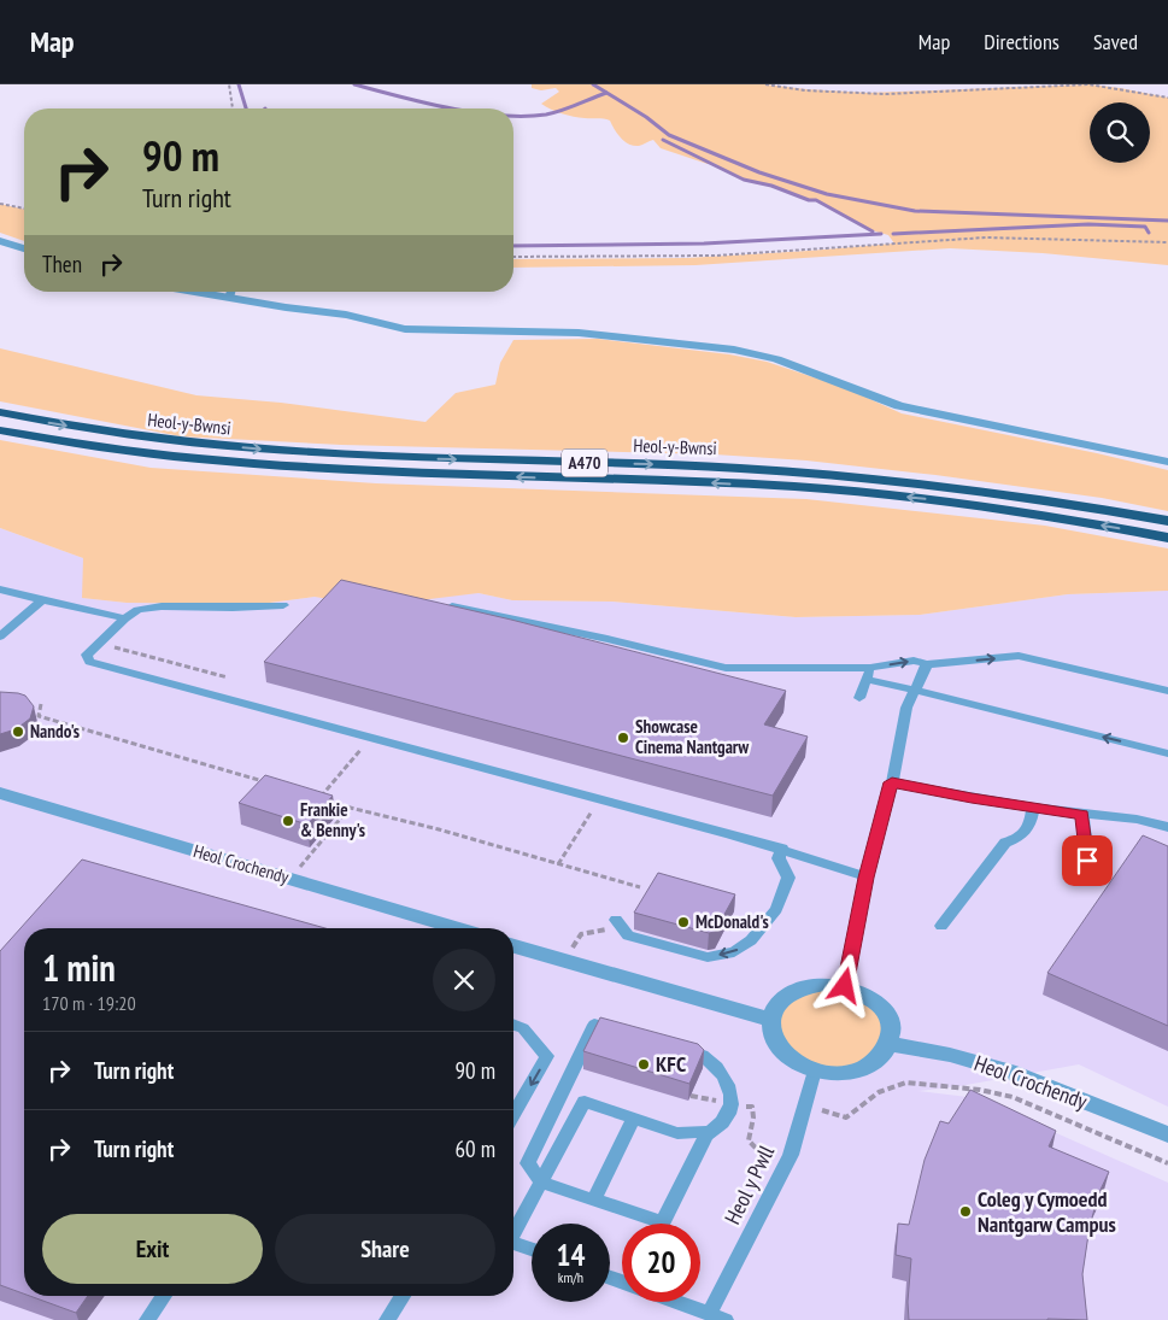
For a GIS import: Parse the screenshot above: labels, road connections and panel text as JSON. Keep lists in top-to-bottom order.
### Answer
{
  "streets": {
    "highway": ["Heol-y-Bwnsi", "A470"],
    "street": ["Heol Crochendy"],
    "lane": ["Heol y Pwll"]
  },
  "crossings": [
    ["Heol Crochendy", "Heol y Pwll"]
  ],
  "places": [
    "Nando's",
    "Showcase Cinema Nantgarw",
    "Frankie & Benny's",
    "McDonald's",
    "KFC",
    "Coleg y Cymoedd Nantgarw Campus"
  ],
  "page": {
    "header": "Map",
    "nav": ["Map", "Directions", "Saved"],
    "turn": ["90 m", "Turn right"],
    "then": "Then",
    "heading": ["1 min", "170 m · 19:20"],
    "list": [
      {
        "name": "Turn right",
        "value": "90 m"
      },
      {
        "name": "Turn right",
        "value": "60 m"
      }
    ],
    "buttons": ["Exit", "Share"],
    "speed": "14 km/h",
    "limit": "20"
  }
}
